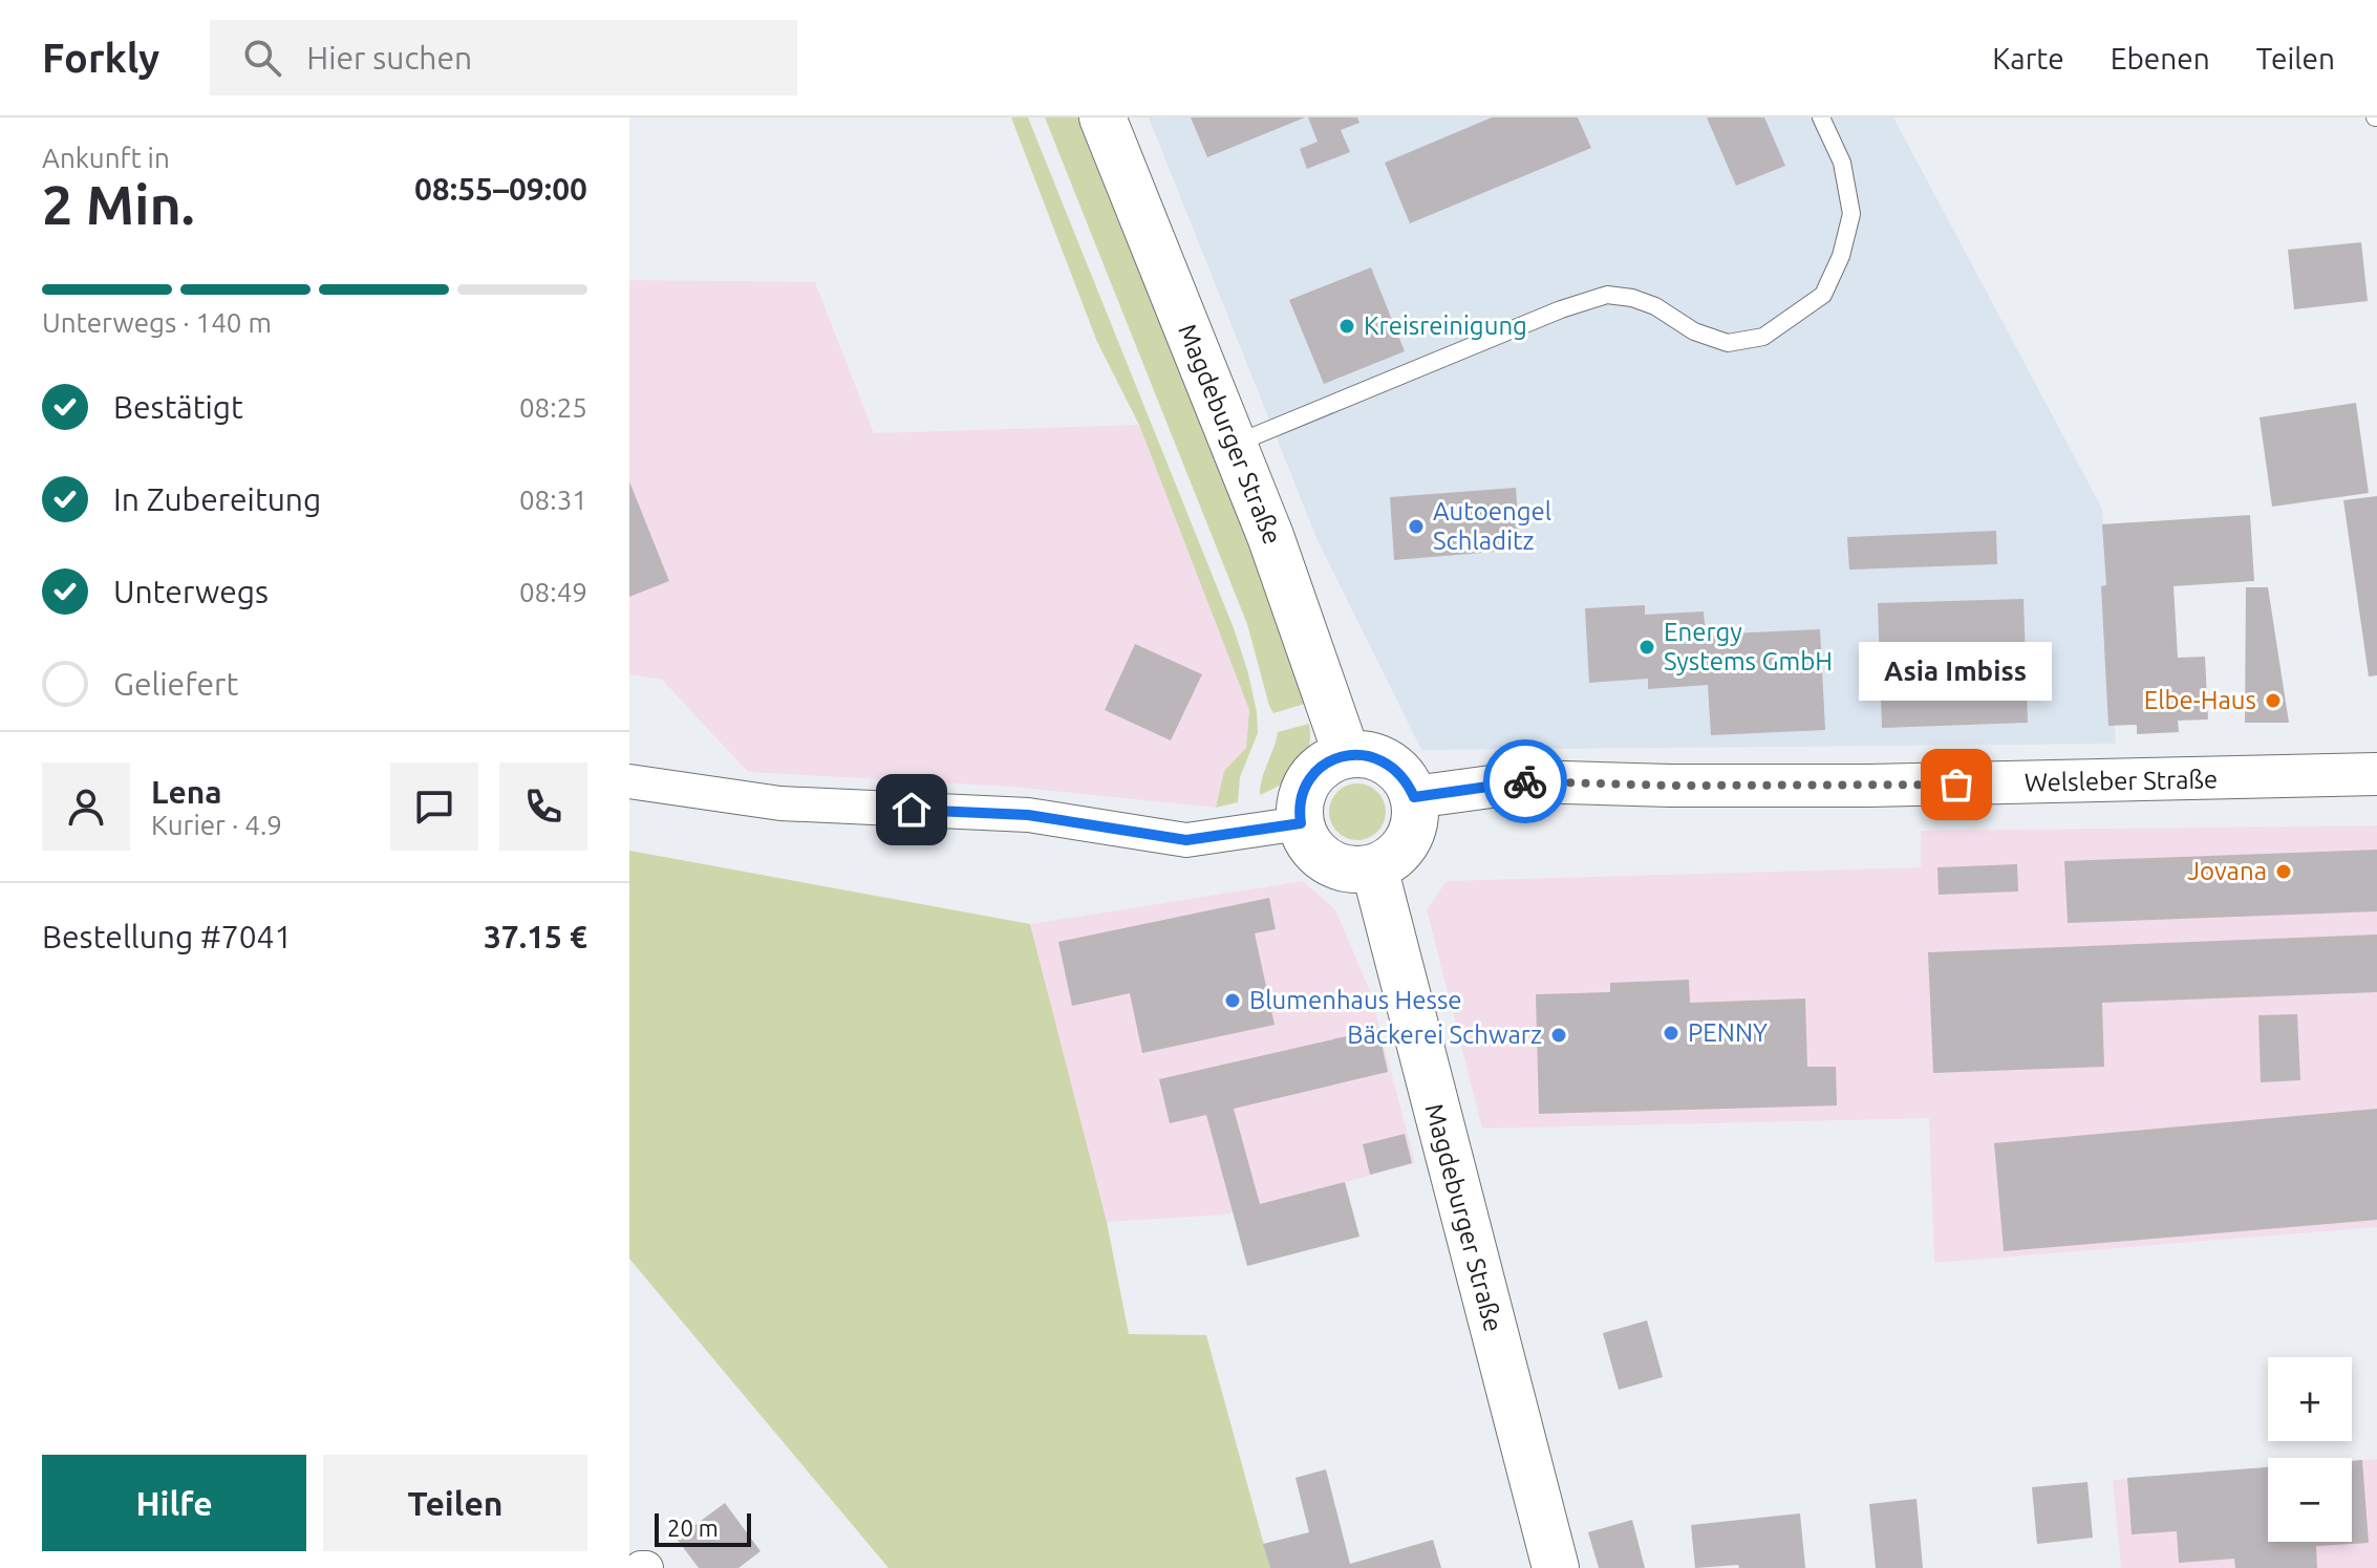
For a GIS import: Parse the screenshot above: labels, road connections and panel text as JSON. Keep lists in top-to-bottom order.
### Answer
{
  "streets": {
    "main road": ["Magdeburger Straße"],
    "street": ["Welsleber Straße"]
  },
  "crossings": [
    ["Magdeburger Straße", "Welsleber Straße"]
  ],
  "places": [
    "Kreisreinigung",
    "Autoengel Schladitz",
    "Energy Systems GmbH",
    "Elbe-Haus",
    "Asia Imbiss",
    "Jovana",
    "Blumenhaus Hesse",
    "PENNY",
    "Bäckerei Schwarz"
  ],
  "scale_bar": "20 m",
  "page": {
    "header": "Forkly",
    "search": "Hier suchen",
    "nav": ["Karte", "Ebenen", "Teilen"],
    "heading": ["2 Min.", "Ankunft in", "08:55–09:00"],
    "panel": [
      "Lena",
      "Kurier · 4.9",
      "Bestellung #7041",
      "37.15 €"
    ],
    "bar": "Unterwegs · 140 m",
    "list": [
      ["Bestätigt", "08:25"],
      ["In Zubereitung", "08:31"],
      ["Unterwegs", "08:49"],
      "Geliefert"
    ],
    "bubble": "Asia Imbiss",
    "map_buttons": ["+", "−"],
    "buttons": ["Hilfe", "Teilen"],
    "scale": "20 m"
  }
}
